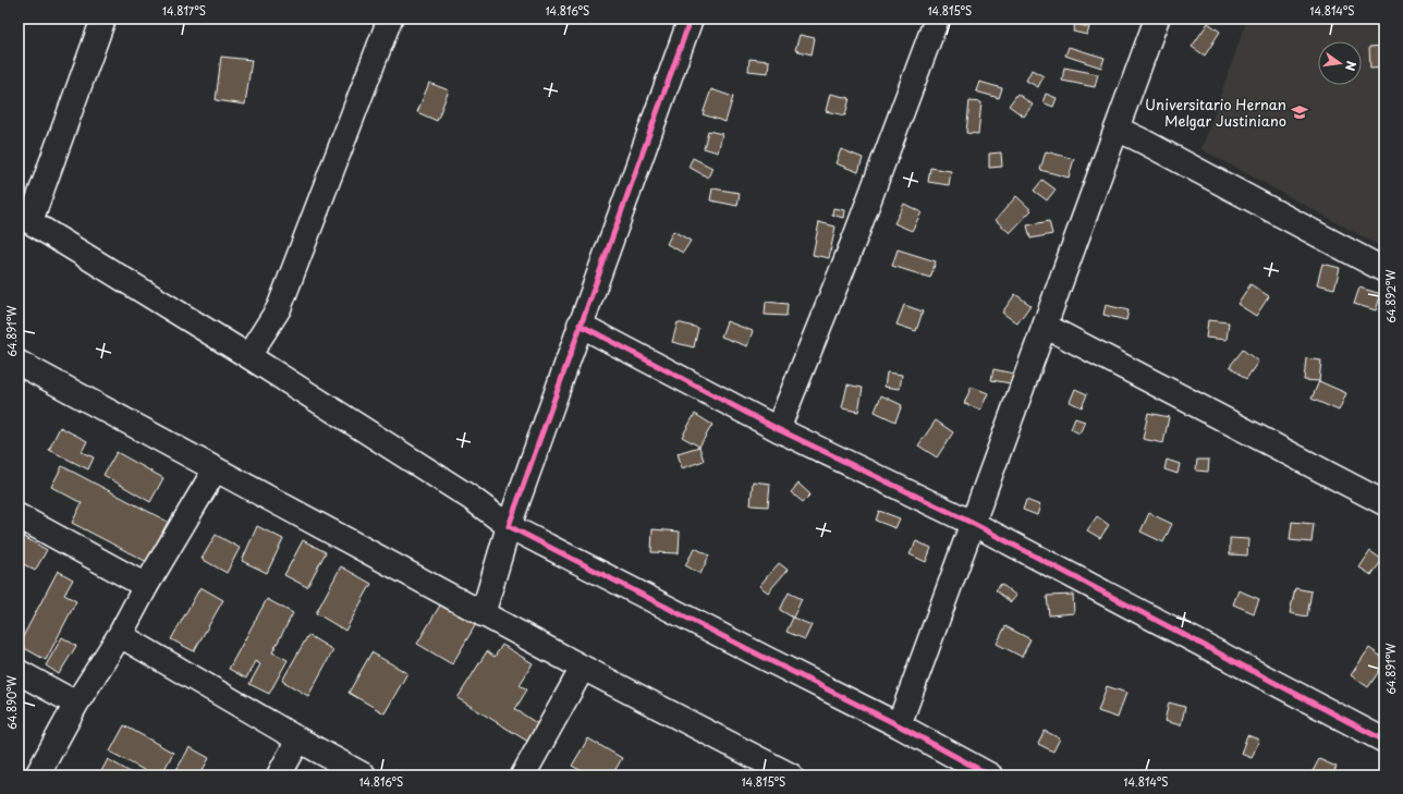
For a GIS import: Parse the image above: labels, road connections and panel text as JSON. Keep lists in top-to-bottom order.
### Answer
{
  "places": {
    "school or university": ["Universitario Hernan Melgar Justiniano"]
  },
  "north": "right",
  "coordinates": [
    "14.817°S",
    "14.816°S",
    "14.815°S",
    "14.814°S",
    "64.892°W",
    "64.891°W",
    "64.890°W"
  ]
}
